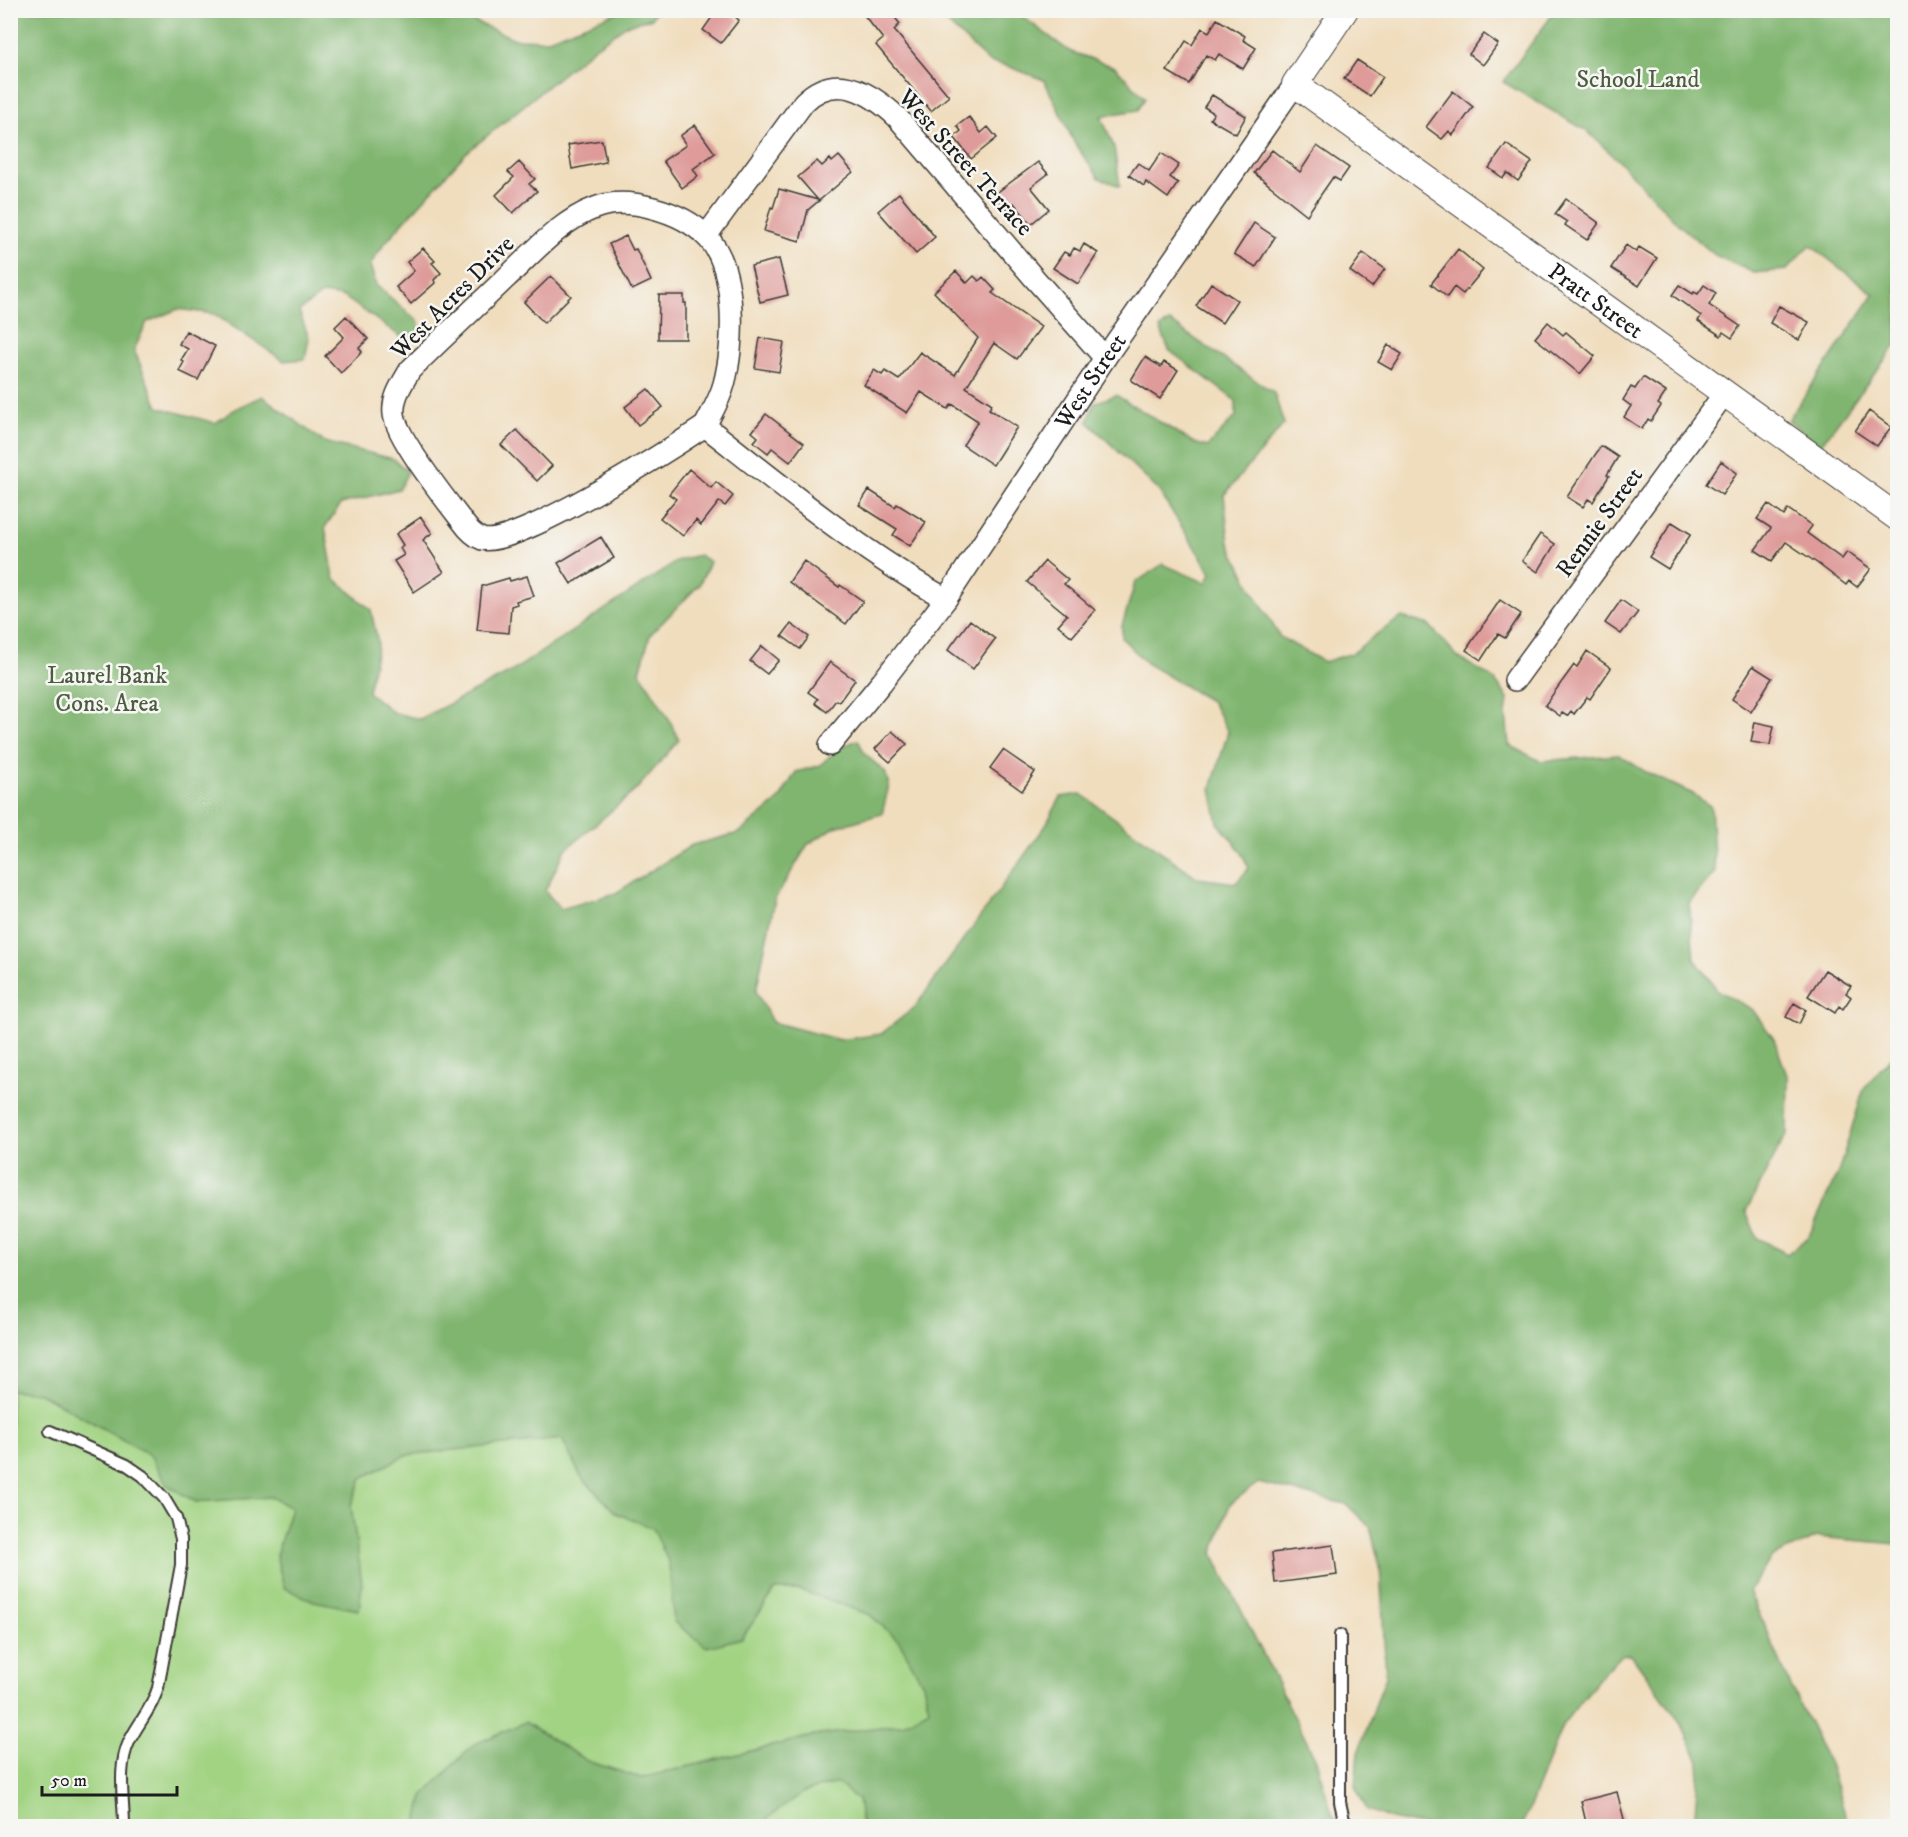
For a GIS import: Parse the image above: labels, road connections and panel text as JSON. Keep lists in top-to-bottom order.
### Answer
{
  "streets": {
    "street": [
      "West Street Terrace",
      "West Acres Drive",
      "Pratt Street",
      "West Street",
      "Rennie Street"
    ]
  },
  "crossings": [
    ["West Street Terrace", "West Acres Drive"],
    ["West Street Terrace", "West Street"],
    ["Pratt Street", "West Street"],
    ["Pratt Street", "Rennie Street"]
  ],
  "parks": ["School Land", "Laurel Bank Cons. Area"],
  "scale_bar": "50 m"
}
